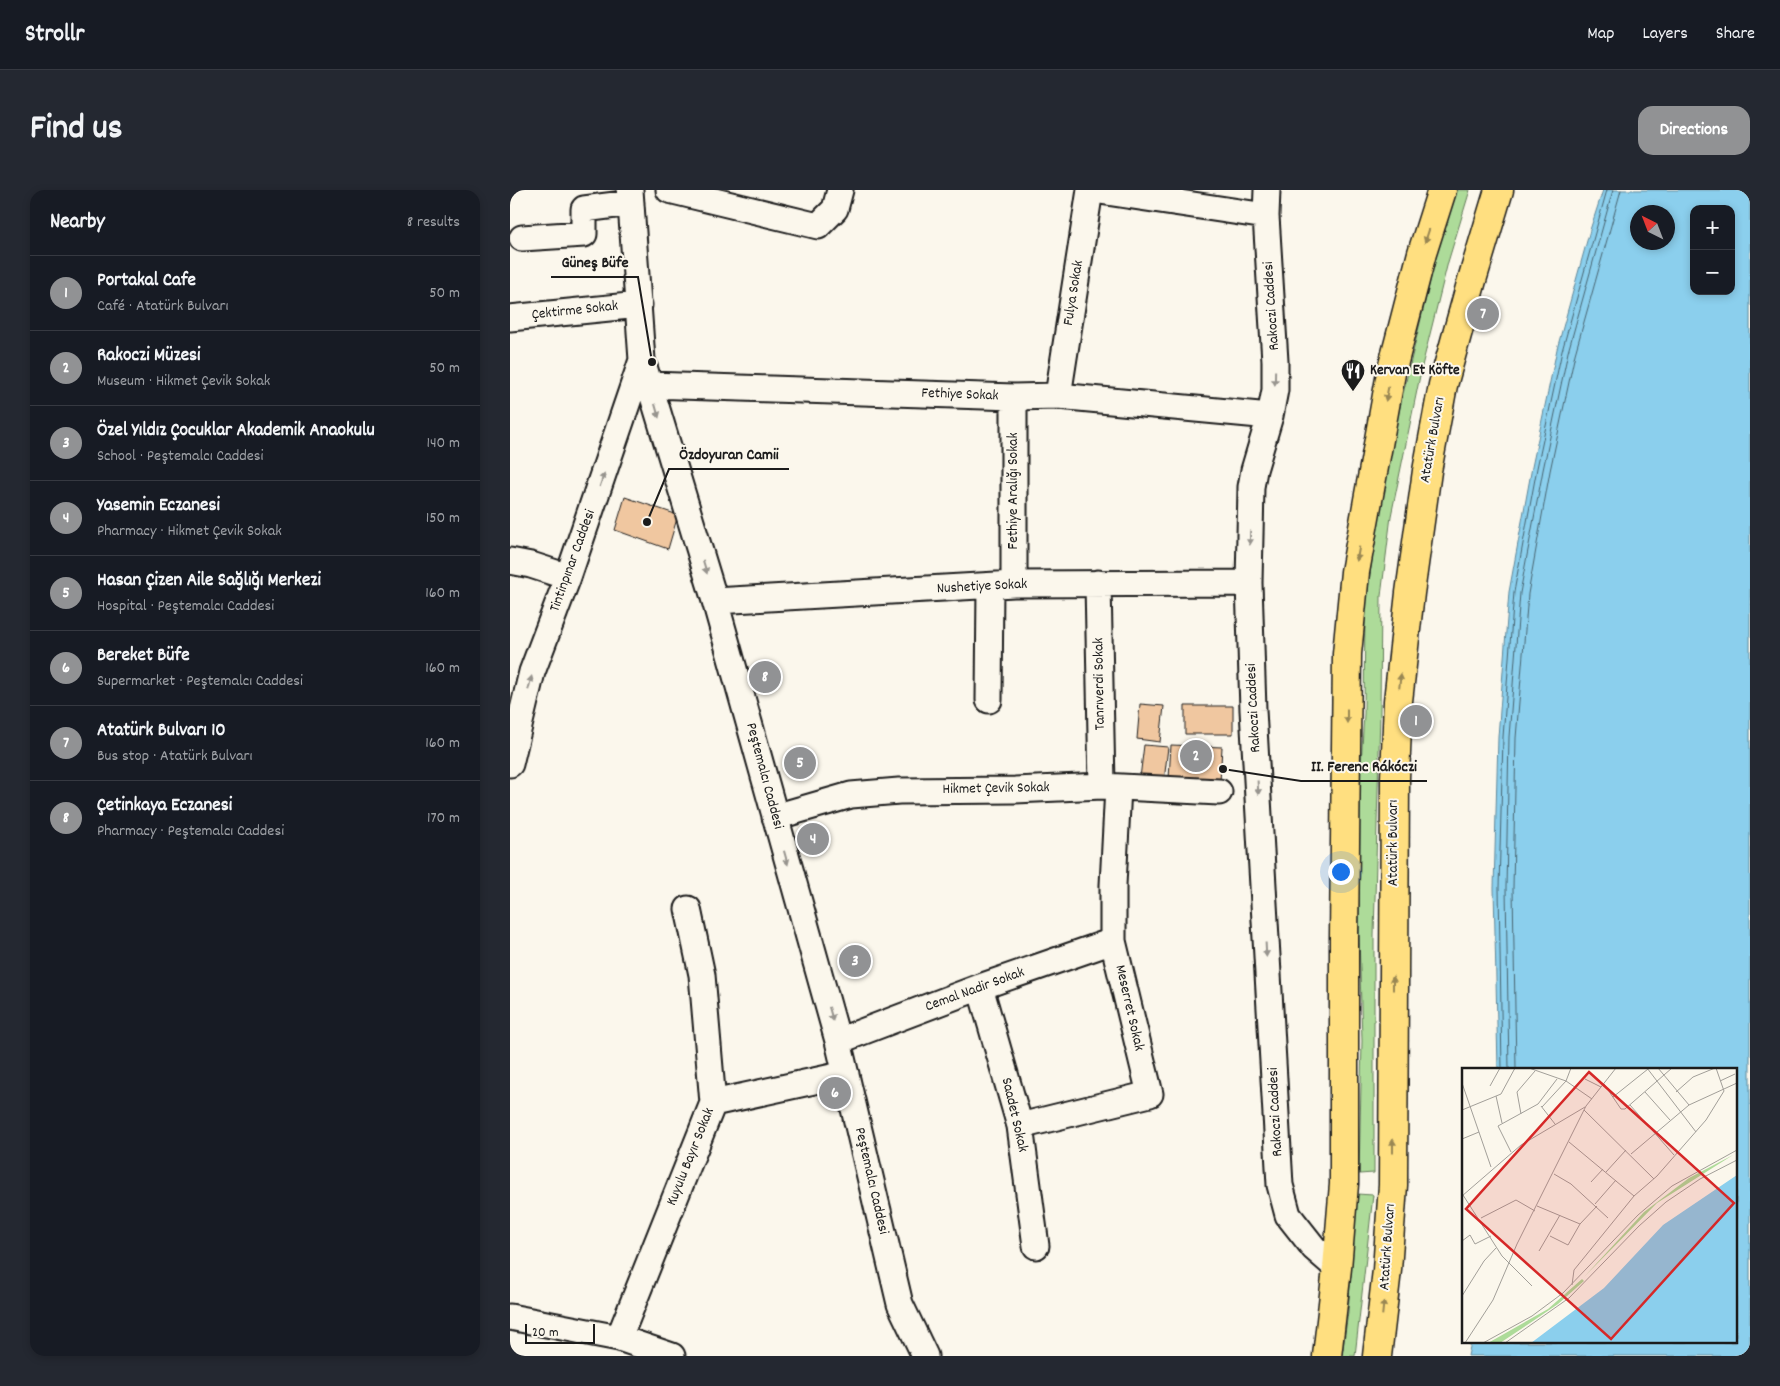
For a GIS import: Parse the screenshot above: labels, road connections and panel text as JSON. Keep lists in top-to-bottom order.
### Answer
{
  "streets": {
    "main road": ["Atatürk Bulvarı"],
    "street": [
      "Fulya Sokak",
      "Rakoczi Caddesi",
      "Çektirme Sokak",
      "Fethiye Sokak",
      "Fethiye Aralığı Sokak",
      "Tintinpınar Caddesi",
      "Nushetiye Sokak",
      "Tanrıverdi Sokak",
      "Peştemalcı Caddesi",
      "Hikmet Çevik Sokak",
      "Cemal Nadir Sokak",
      "Meserret Sokak",
      "Saadet Sokak",
      "Kuyulu Bayır Sokak"
    ]
  },
  "crossings": [
    ["Fulya Sokak", "Fethiye Sokak"],
    ["Rakoczi Caddesi", "Fethiye Sokak"],
    ["Rakoczi Caddesi", "Nushetiye Sokak"],
    ["Çektirme Sokak", "Peştemalcı Caddesi"],
    ["Fethiye Sokak", "Fethiye Aralığı Sokak"],
    ["Fethiye Sokak", "Peştemalcı Caddesi"],
    ["Fethiye Aralığı Sokak", "Nushetiye Sokak"],
    ["Tintinpınar Caddesi", "Peştemalcı Caddesi"],
    ["Nushetiye Sokak", "Tanrıverdi Sokak"],
    ["Nushetiye Sokak", "Peştemalcı Caddesi"],
    ["Tanrıverdi Sokak", "Hikmet Çevik Sokak"],
    ["Tanrıverdi Sokak", "Meserret Sokak"],
    ["Peştemalcı Caddesi", "Hikmet Çevik Sokak"],
    ["Peştemalcı Caddesi", "Cemal Nadir Sokak"],
    ["Peştemalcı Caddesi", "Kuyulu Bayır Sokak"],
    ["Hikmet Çevik Sokak", "Meserret Sokak"],
    ["Cemal Nadir Sokak", "Meserret Sokak"],
    ["Cemal Nadir Sokak", "Saadet Sokak"],
    ["Meserret Sokak", "Saadet Sokak"]
  ],
  "one_way": ["Rakoczi Caddesi", "Tintinpınar Caddesi"],
  "places": {
    "other": ["Güneş Büfe", "Özdoyuran Camii", "II. Ferenc Rákóczi"],
    "restaurant": ["Kervan Et Köfte"]
  },
  "scale_bar": "20 m",
  "north": "top left",
  "page": {
    "header": "Strollr",
    "nav": ["Map", "Layers", "Share"],
    "title": "Find us",
    "buttons": "Directions",
    "heading": ["Nearby", "8 results"],
    "map_buttons": ["+", "−"],
    "list": [
      {
        "mark": "1",
        "name": "Portakal Cafe",
        "note": "Café · Atatürk Bulvarı",
        "value": "50 m"
      },
      {
        "mark": "2",
        "name": "Rakoczi Müzesi",
        "note": "Museum · Hikmet Çevik Sokak",
        "value": "50 m"
      },
      {
        "mark": "3",
        "name": "Özel Yıldız Çocuklar Akademik Anaokulu",
        "note": "School · Peştemalcı Caddesi",
        "value": "140 m"
      },
      {
        "mark": "4",
        "name": "Yasemin Eczanesi",
        "note": "Pharmacy · Hikmet Çevik Sokak",
        "value": "150 m"
      },
      {
        "mark": "5",
        "name": "Hasan Çizen Aile Sağlığı Merkezi",
        "note": "Hospital · Peştemalcı Caddesi",
        "value": "160 m"
      },
      {
        "mark": "6",
        "name": "Bereket Büfe",
        "note": "Supermarket · Peştemalcı Caddesi",
        "value": "160 m"
      },
      {
        "mark": "7",
        "name": "Atatürk Bulvarı 10",
        "note": "Bus stop · Atatürk Bulvarı",
        "value": "160 m"
      },
      {
        "mark": "8",
        "name": "Çetinkaya Eczanesi",
        "note": "Pharmacy · Peştemalcı Caddesi",
        "value": "170 m"
      }
    ],
    "pins": [
      "7",
      "8",
      "1",
      "2",
      "5",
      "4",
      "3",
      "6"
    ],
    "scale": "20 m"
  }
}
